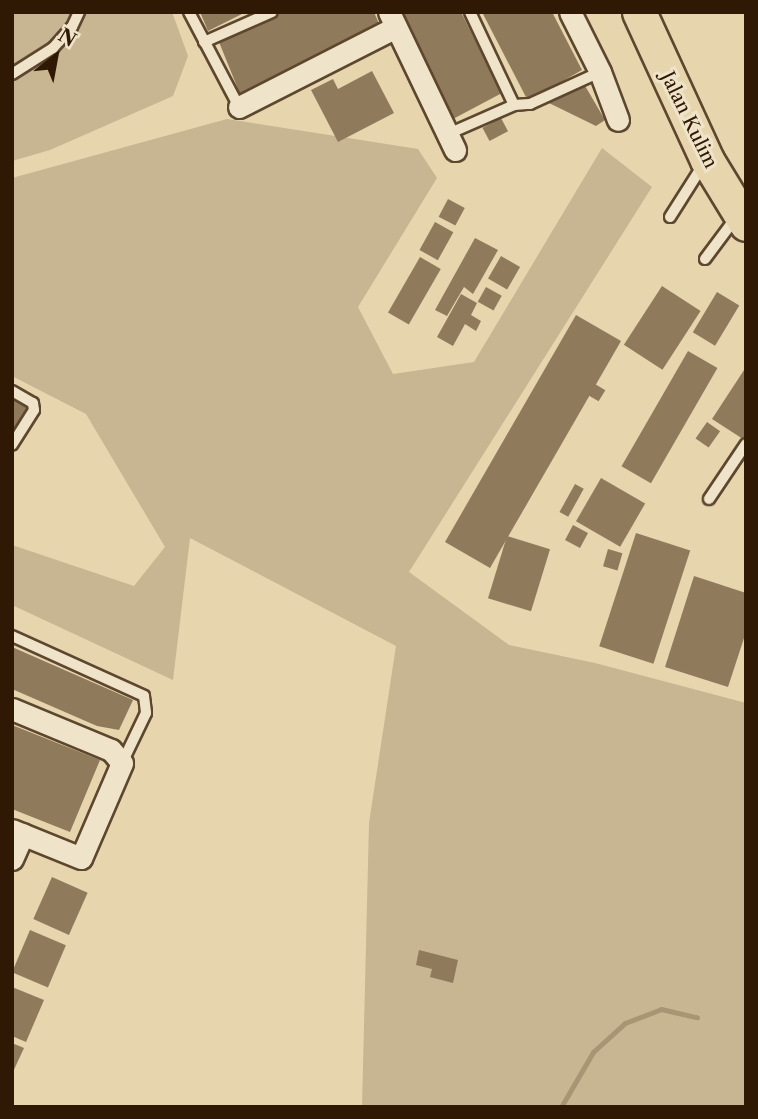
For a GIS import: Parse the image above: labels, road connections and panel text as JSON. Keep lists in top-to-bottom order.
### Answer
{
  "streets": {
    "main road": ["Jalan Kulim"]
  },
  "north": "top right"
}
